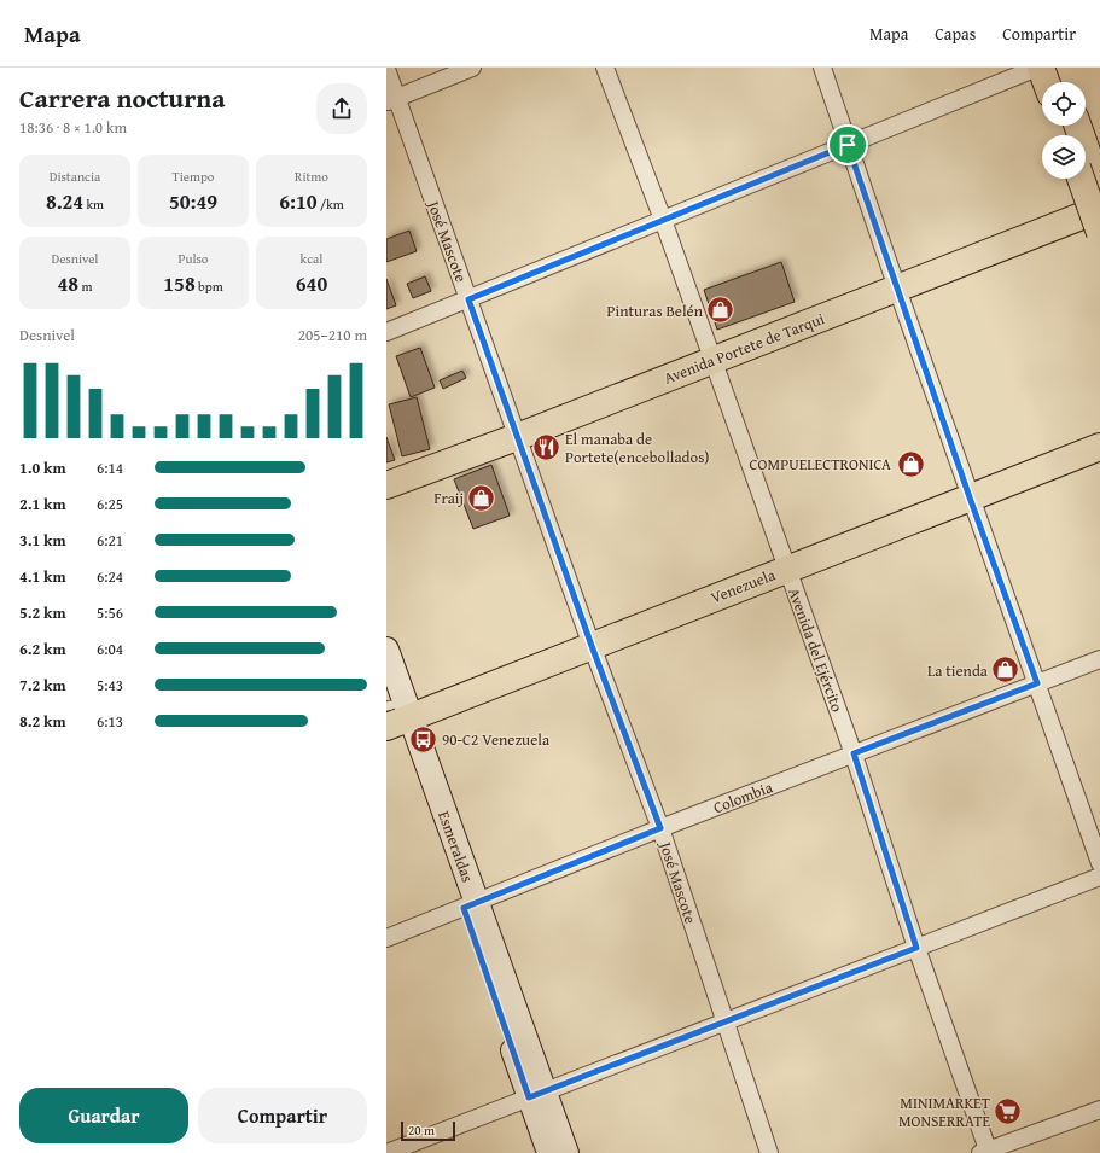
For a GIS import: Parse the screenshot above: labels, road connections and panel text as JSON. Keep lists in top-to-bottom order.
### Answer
{
  "streets": {
    "main road": ["Avenida Portete de Tarqui", "Venezuela", "Esmeraldas"],
    "street": ["José Mascote", "Avenida del Ejército", "Colombia"]
  },
  "crossings": [
    ["José Mascote", "Avenida Portete de Tarqui"],
    ["José Mascote", "Venezuela"],
    ["José Mascote", "Colombia"],
    ["Avenida Portete de Tarqui", "Avenida del Ejército"],
    ["Venezuela", "Avenida del Ejército"],
    ["Venezuela", "Esmeraldas"],
    ["Avenida del Ejército", "Colombia"],
    ["Colombia", "Esmeraldas"]
  ],
  "places": {
    "shop": [
      "Pinturas Belén",
      "COMPUELECTRONICA",
      "Fraij",
      "La tienda"
    ],
    "restaurant": ["El manaba de Portete(encebollados)"],
    "bus stop": ["90-C2 Venezuela"],
    "supermarket": ["MINIMARKET MONSERRATE"]
  },
  "scale_bar": "20 m",
  "page": {
    "header": "Mapa",
    "nav": ["Mapa", "Capas", "Compartir"],
    "heading": ["Carrera nocturna", "18:36 · 8 × 1.0 km"],
    "stats": [
      ["Distancia", "8.24 km"],
      ["Tiempo", "50:49"],
      ["Ritmo", "6:10 /km"],
      ["Desnivel", "48 m"],
      ["Pulso", "158 bpm"],
      ["kcal", "640"]
    ],
    "chart": ["Desnivel", "205–210 m"],
    "list": [
      {
        "name": "1.0 km",
        "note": "6:14"
      },
      {
        "name": "2.1 km",
        "note": "6:25"
      },
      {
        "name": "3.1 km",
        "note": "6:21"
      },
      {
        "name": "4.1 km",
        "note": "6:24"
      },
      {
        "name": "5.2 km",
        "note": "5:56"
      },
      {
        "name": "6.2 km",
        "note": "6:04"
      },
      {
        "name": "7.2 km",
        "note": "5:43"
      },
      {
        "name": "8.2 km",
        "note": "6:13"
      }
    ],
    "buttons": ["Guardar", "Compartir"],
    "scale": "20 m"
  }
}
